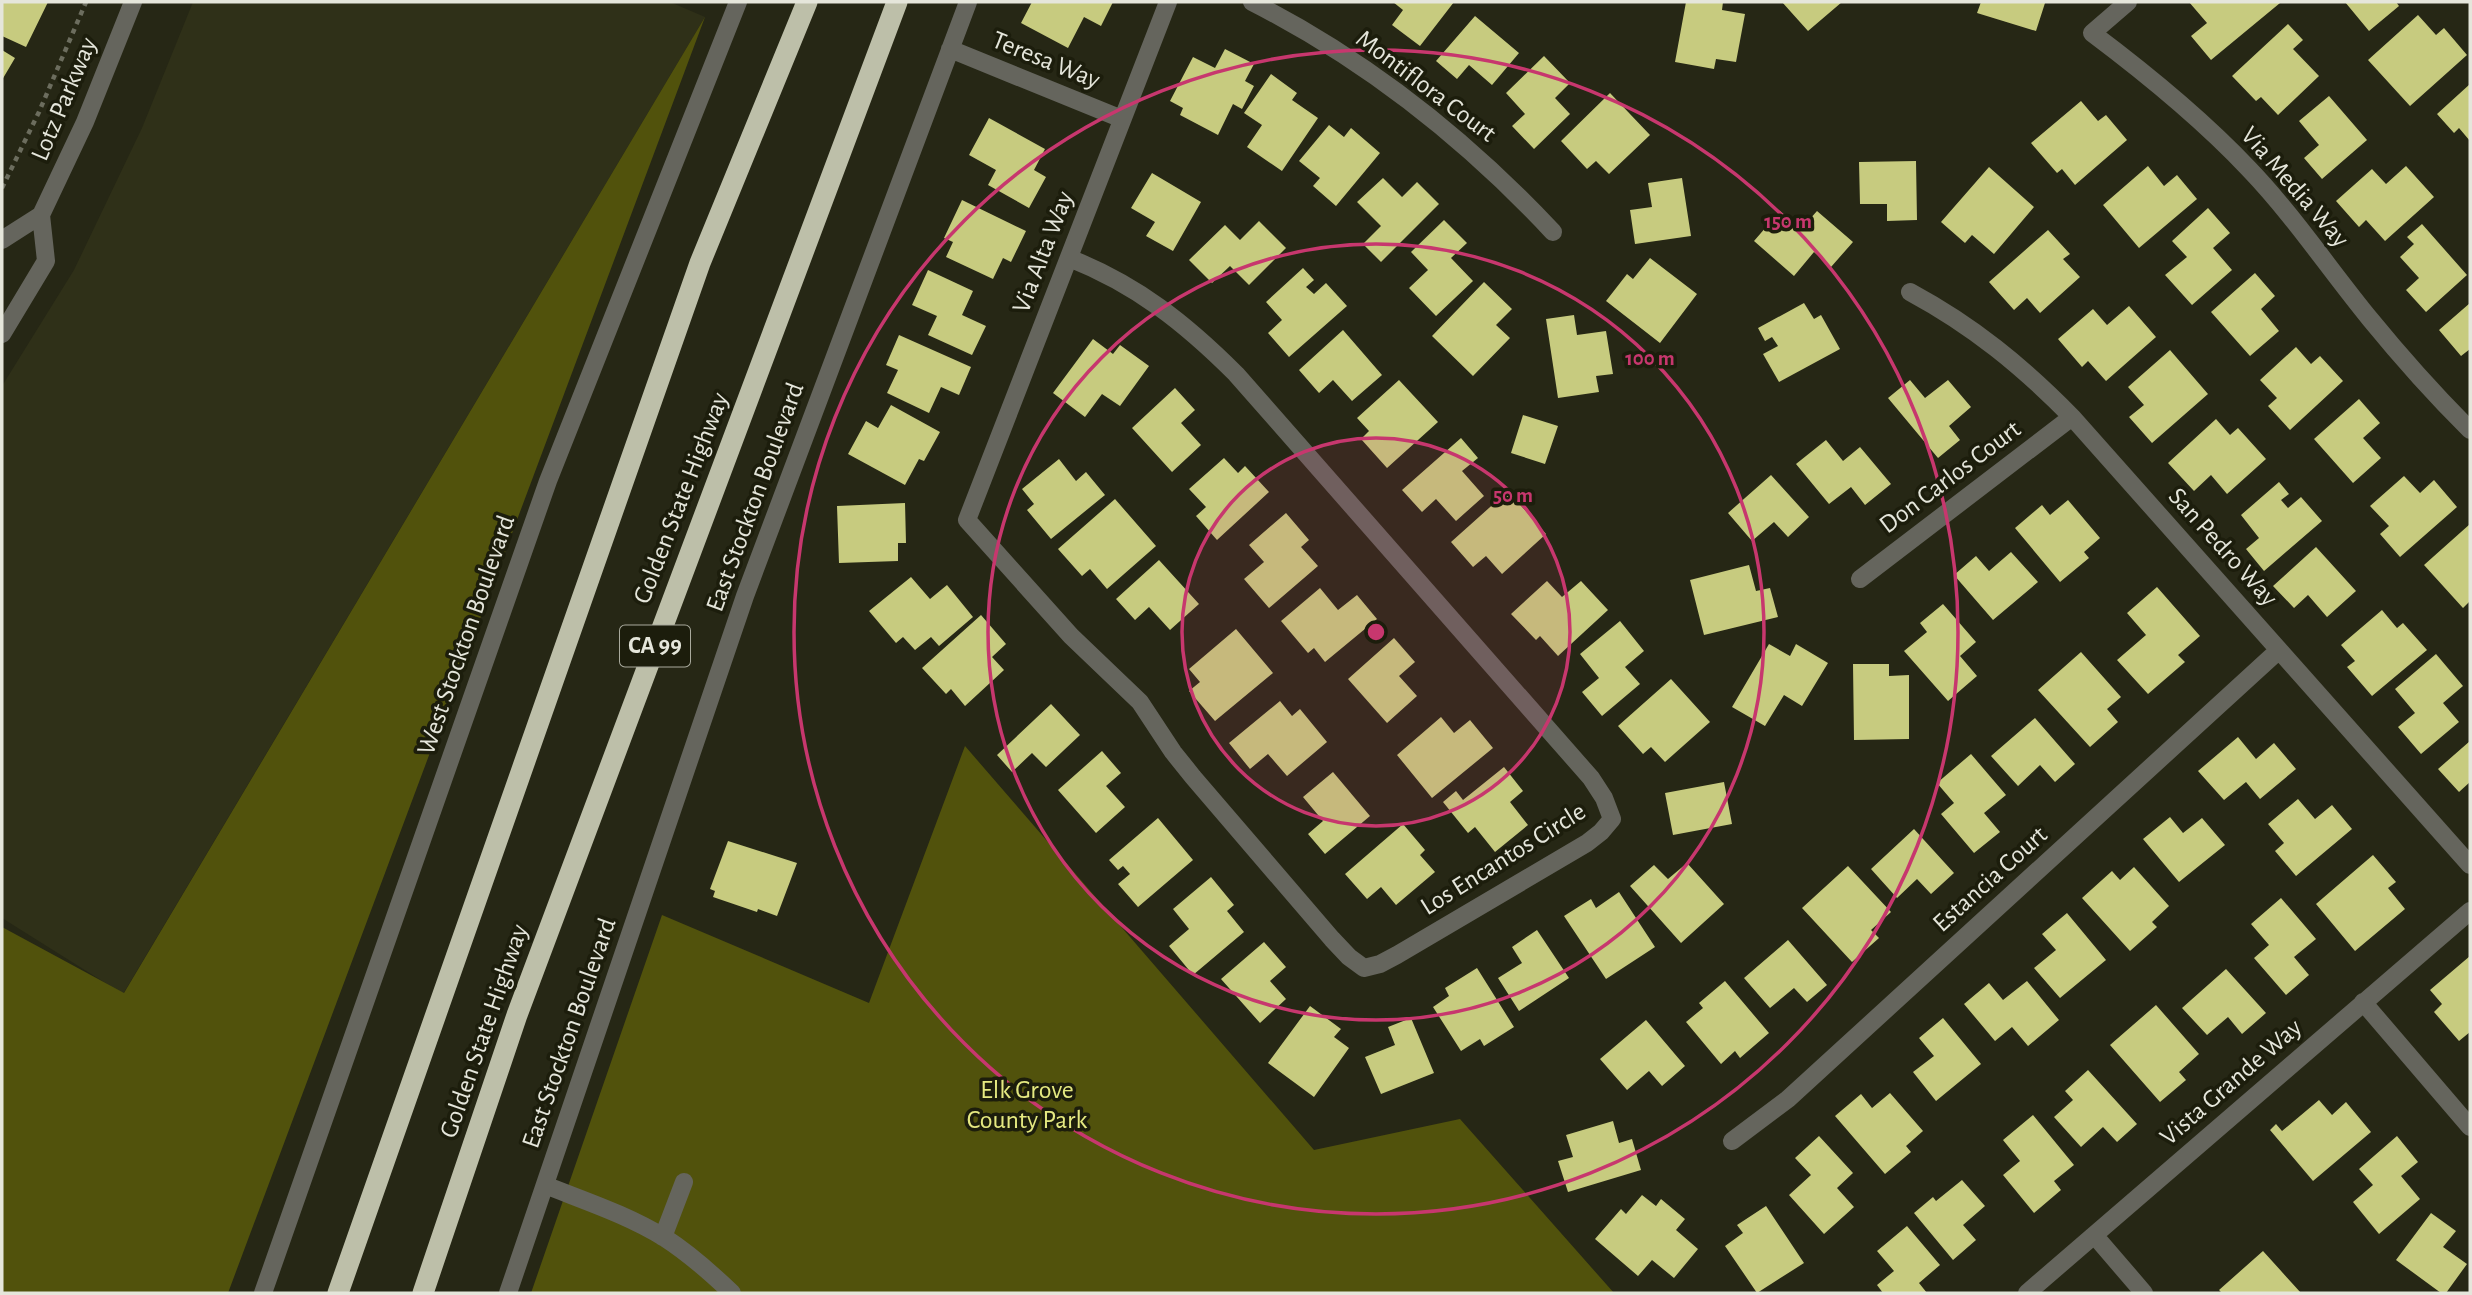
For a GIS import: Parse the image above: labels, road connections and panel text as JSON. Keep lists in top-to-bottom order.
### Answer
{
  "streets": {
    "highway": ["Golden State Highway", "CA 99"],
    "street": [
      "Teresa Way",
      "Montiflora Court",
      "Lotz Parkway",
      "Via Media Way",
      "Via Alta Way",
      "Don Carlos Court",
      "East Stockton Boulevard",
      "San Pedro Way",
      "West Stockton Boulevard",
      "Los Encantos Circle",
      "Estancia Court",
      "Vista Grande Way"
    ]
  },
  "crossings": [
    ["Teresa Way", "Via Alta Way"],
    ["Teresa Way", "East Stockton Boulevard"],
    ["Via Alta Way", "Los Encantos Circle"],
    ["Don Carlos Court", "San Pedro Way"],
    ["San Pedro Way", "Estancia Court"]
  ],
  "parks": ["Elk Grove County Park"],
  "rings": ["150 m", "100 m", "50 m"]
}
